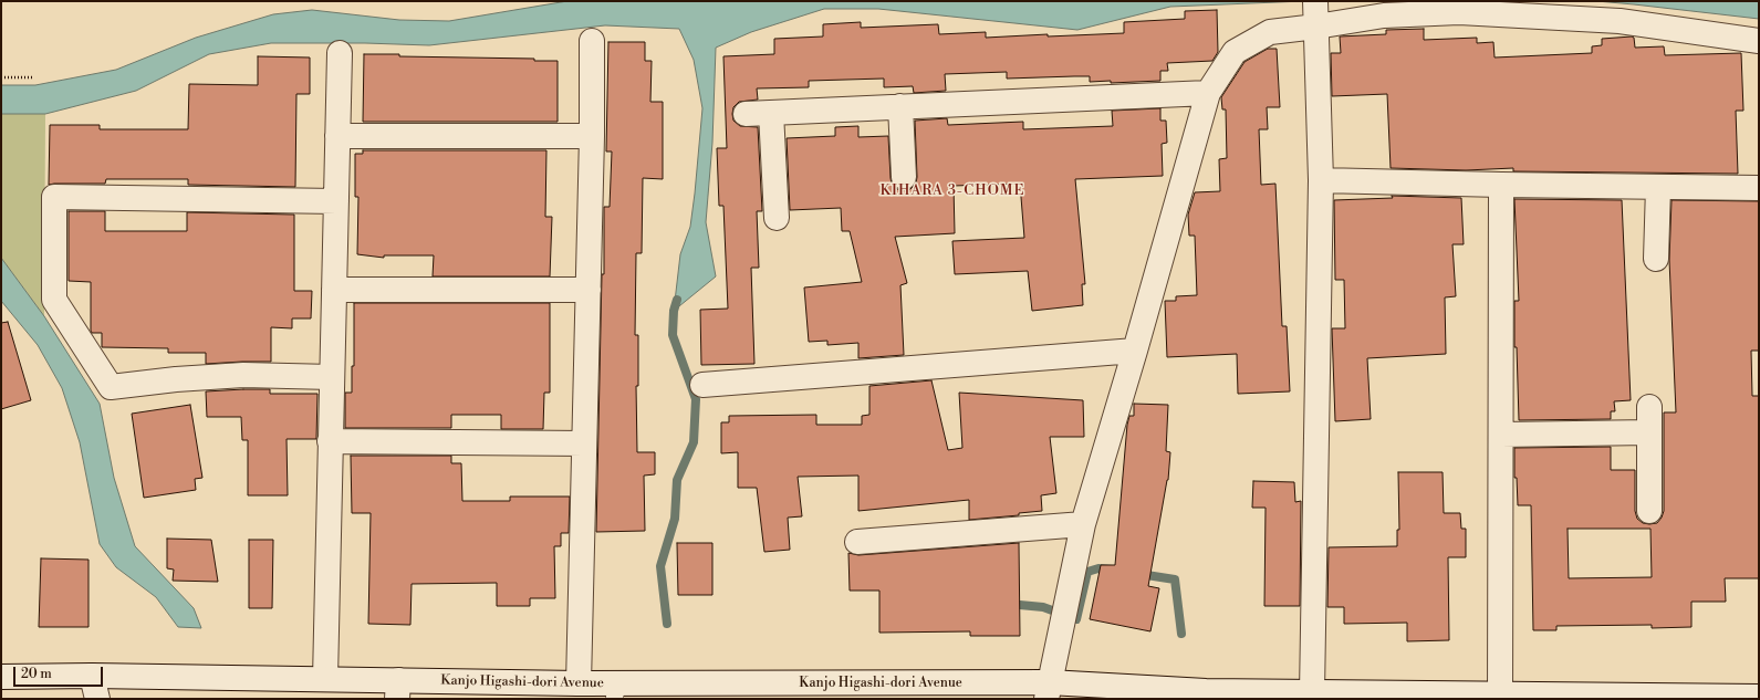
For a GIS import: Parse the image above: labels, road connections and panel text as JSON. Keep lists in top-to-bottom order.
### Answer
{
  "streets": {
    "street": ["Kanjo Higashi-dori Avenue"]
  },
  "districts": ["KIHARA 3-CHOME"],
  "scale_bar": "20 m"
}
